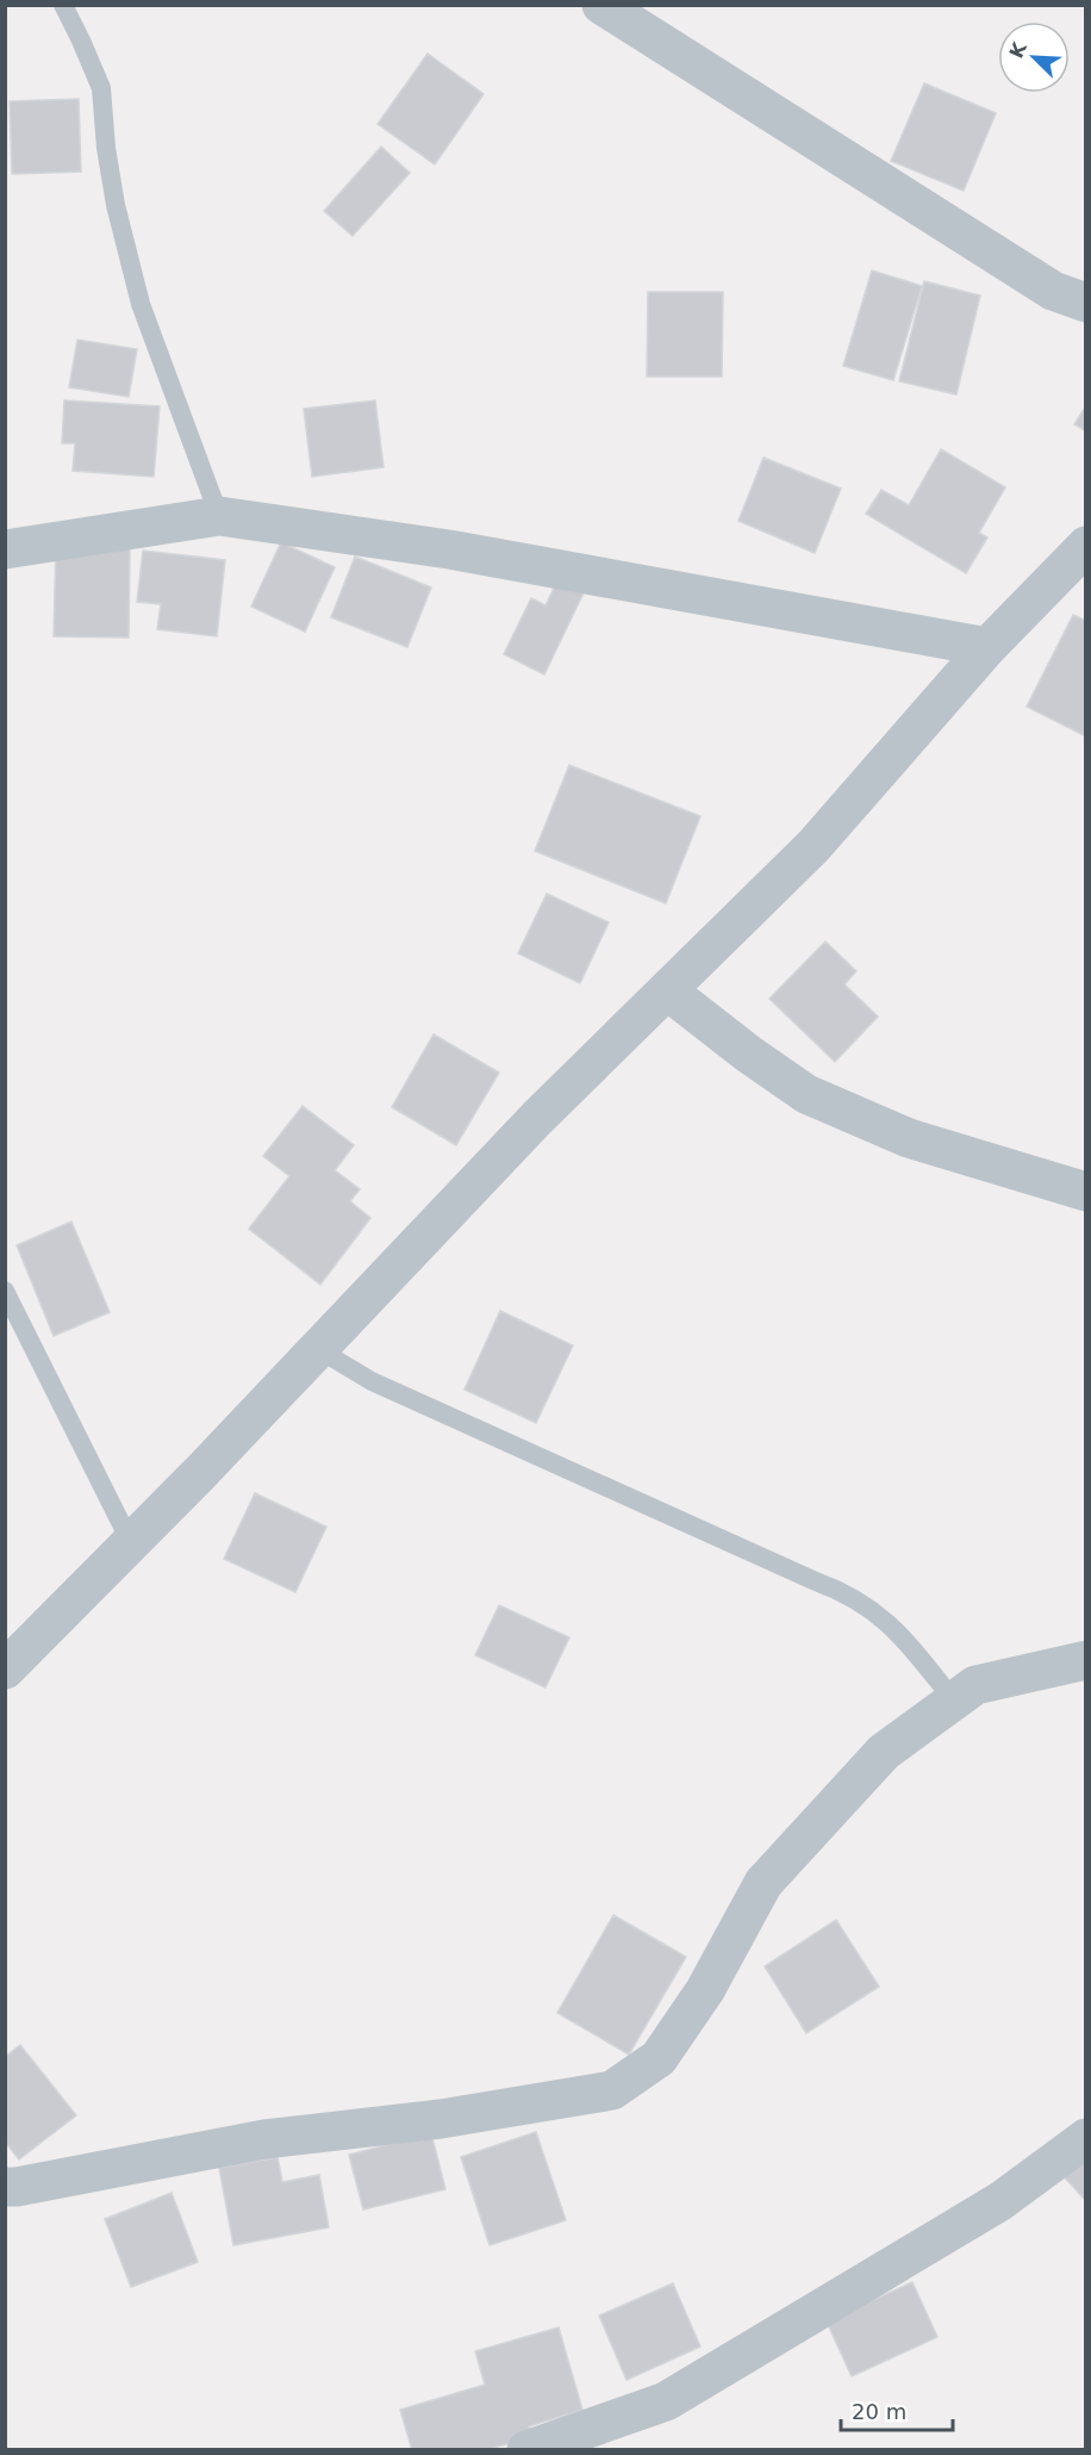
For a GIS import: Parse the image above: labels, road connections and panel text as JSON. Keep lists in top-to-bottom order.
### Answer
{
  "scale_bar": "20 m",
  "north": "top left"
}
